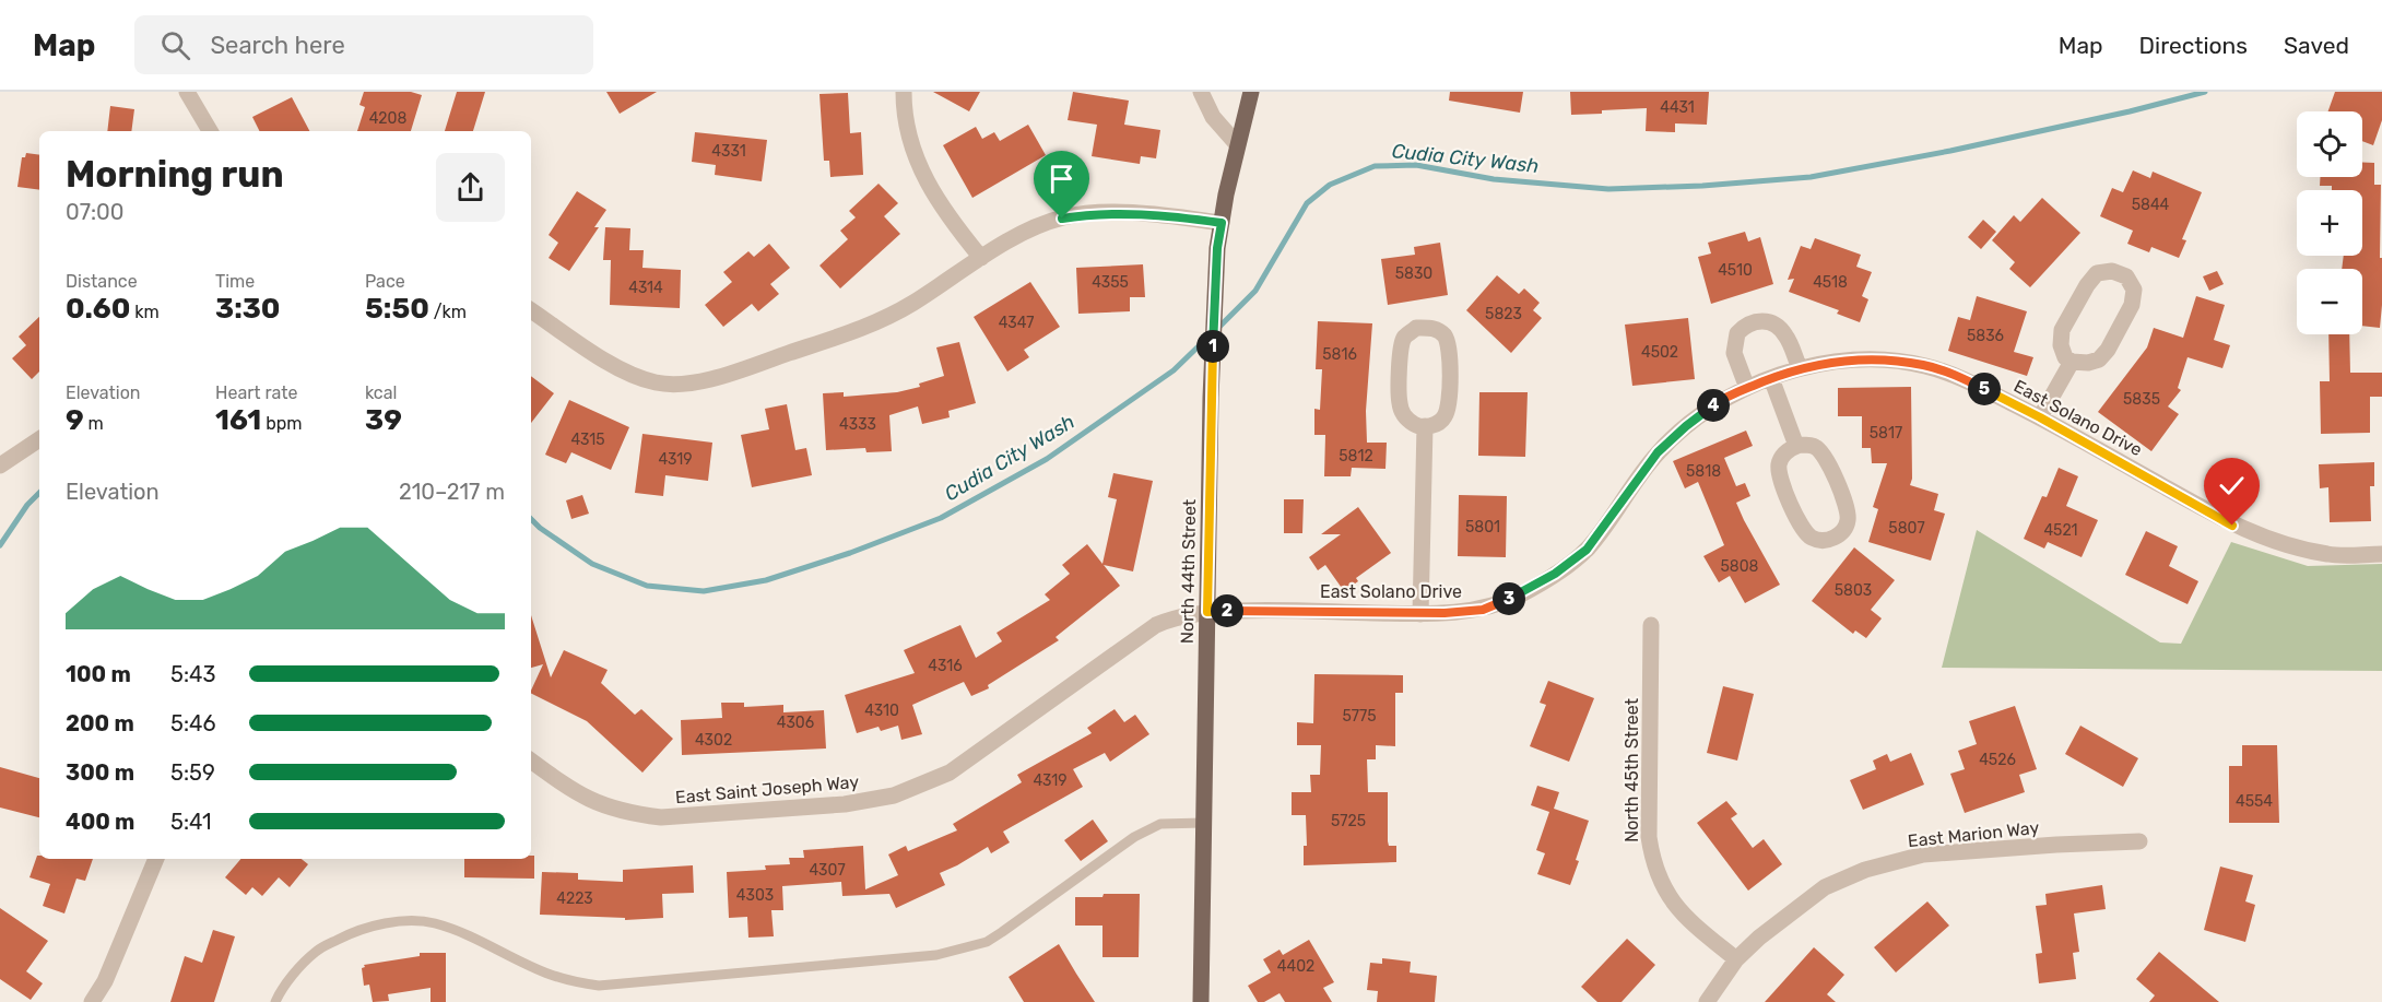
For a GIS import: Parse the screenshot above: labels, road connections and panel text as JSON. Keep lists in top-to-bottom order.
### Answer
{
  "streets": {
    "main road": ["North 44th Street"],
    "street": [
      "East Solano Drive",
      "North 45th Street",
      "East Saint Joseph Way",
      "East Marion Way"
    ]
  },
  "crossings": [
    ["East Solano Drive", "North 44th Street"],
    ["East Solano Drive", "East Saint Joseph Way"],
    ["North 44th Street", "East Saint Joseph Way"],
    ["North 45th Street", "East Marion Way"]
  ],
  "water": ["Cudia City Wash"],
  "house_numbers": [
    "4431",
    "4208",
    "4331",
    "5844",
    "4510",
    "5830",
    "4355",
    "4518",
    "4314",
    "5823",
    "4347",
    "5836",
    "4502",
    "5816",
    "5835",
    "4333",
    "5817",
    "4315",
    "5812",
    "4319",
    "5818",
    "5801",
    "5807",
    "4521",
    "5808",
    "5803",
    "4316",
    "4310",
    "5775",
    "4306",
    "4302",
    "4526",
    "4319",
    "4554",
    "5725",
    "4307",
    "4303",
    "4223",
    "4402"
  ],
  "page": {
    "header": "Map",
    "search": "Search here",
    "nav": ["Map", "Directions", "Saved"],
    "map_buttons": ["+", "−"],
    "heading": ["Morning run", "07:00"],
    "stats": [
      ["Distance", "0.60 km"],
      ["Time", "3:30"],
      ["Pace", "5:50 /km"],
      ["Elevation", "9 m"],
      ["Heart rate", "161 bpm"],
      ["kcal", "39"]
    ],
    "pins": [
      "1",
      "5",
      "4",
      "3",
      "2"
    ],
    "chart": ["Elevation", "210–217 m"],
    "list": [
      {
        "name": "100 m",
        "note": "5:43"
      },
      {
        "name": "200 m",
        "note": "5:46"
      },
      {
        "name": "300 m",
        "note": "5:59"
      },
      {
        "name": "400 m",
        "note": "5:41"
      }
    ]
  }
}
